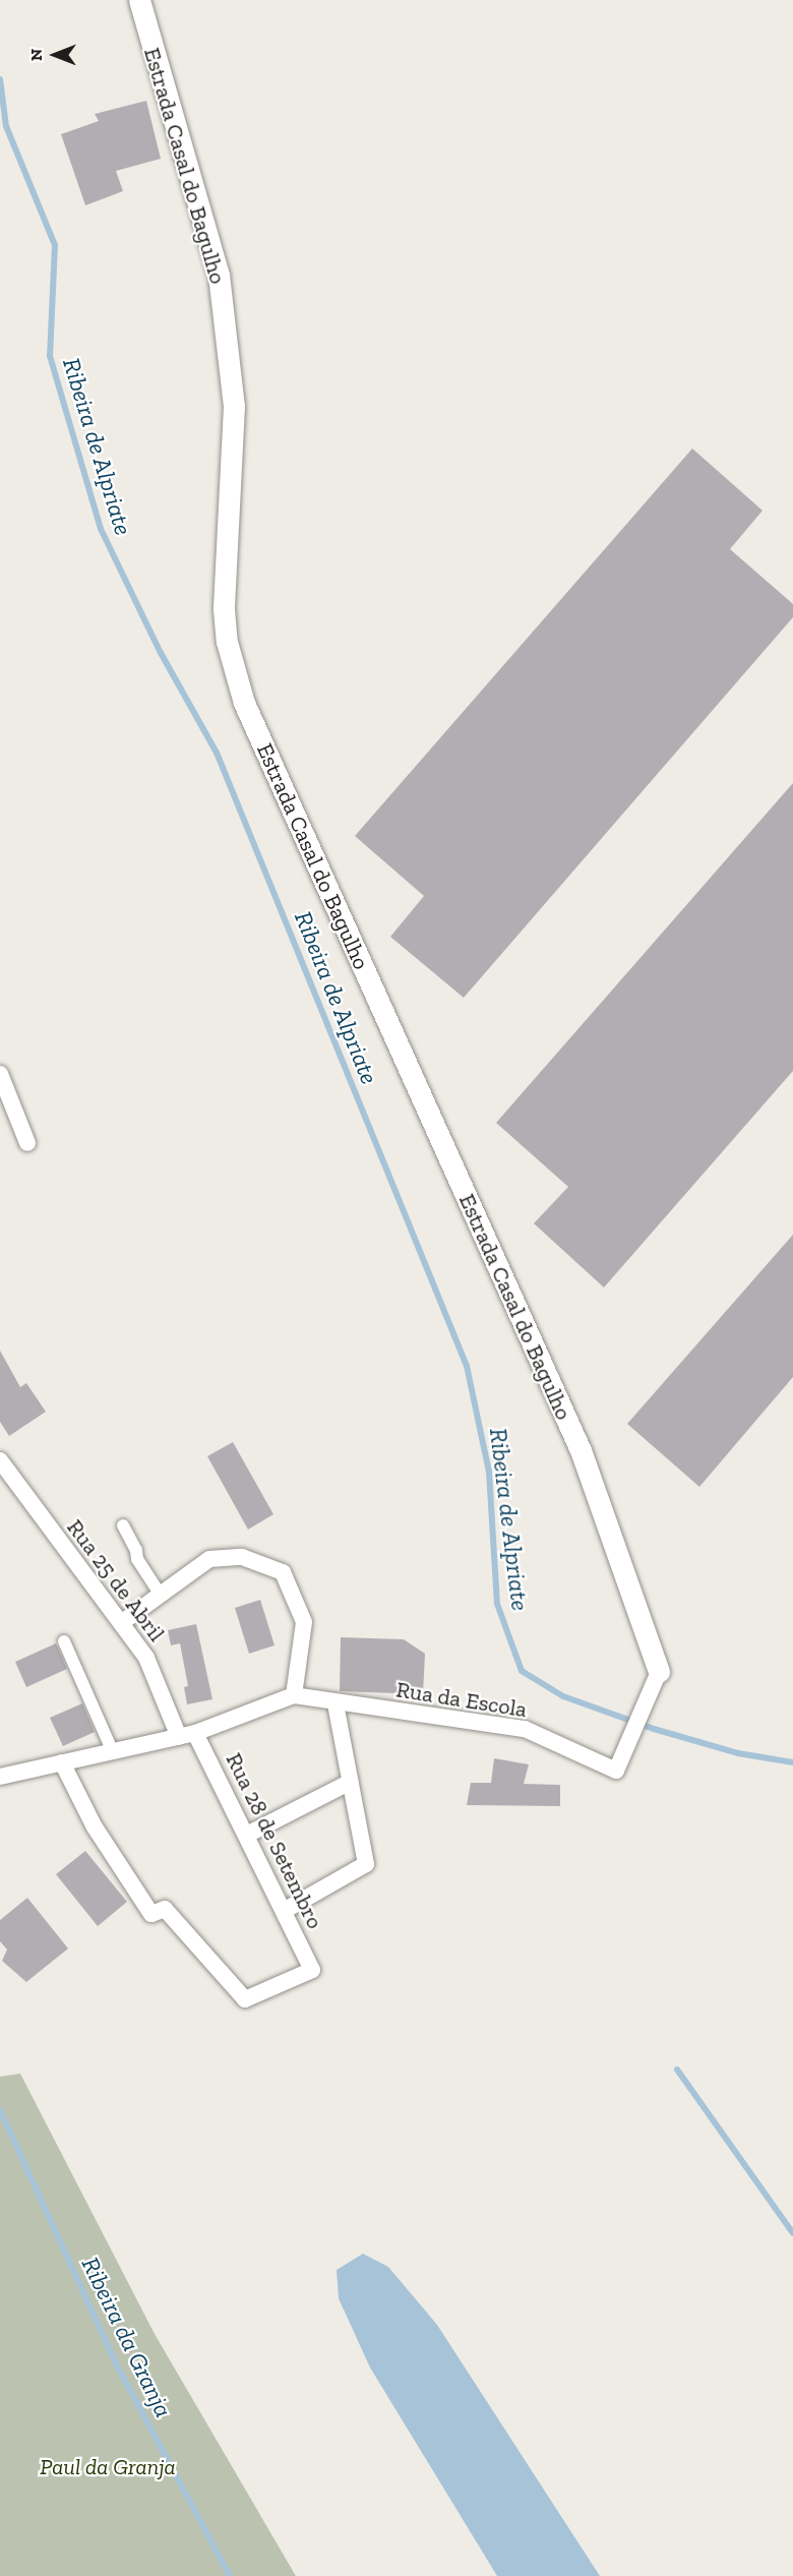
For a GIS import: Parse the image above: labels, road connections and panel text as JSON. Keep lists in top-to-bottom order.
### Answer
{
  "streets": {
    "street": [
      "Estrada Casal do Bagulho",
      "Rua 25 de Abril",
      "Rua da Escola",
      "Rua 28 de Setembro"
    ]
  },
  "crossings": [
    ["Estrada Casal do Bagulho", "Rua da Escola"],
    ["Rua 25 de Abril", "Rua da Escola"],
    ["Rua 25 de Abril", "Rua 28 de Setembro"],
    ["Rua da Escola", "Rua 28 de Setembro"]
  ],
  "water": ["Ribeira de Alpriate", "Ribeira da Granja"],
  "parks": ["Paul da Granja"],
  "north": "left"
}
